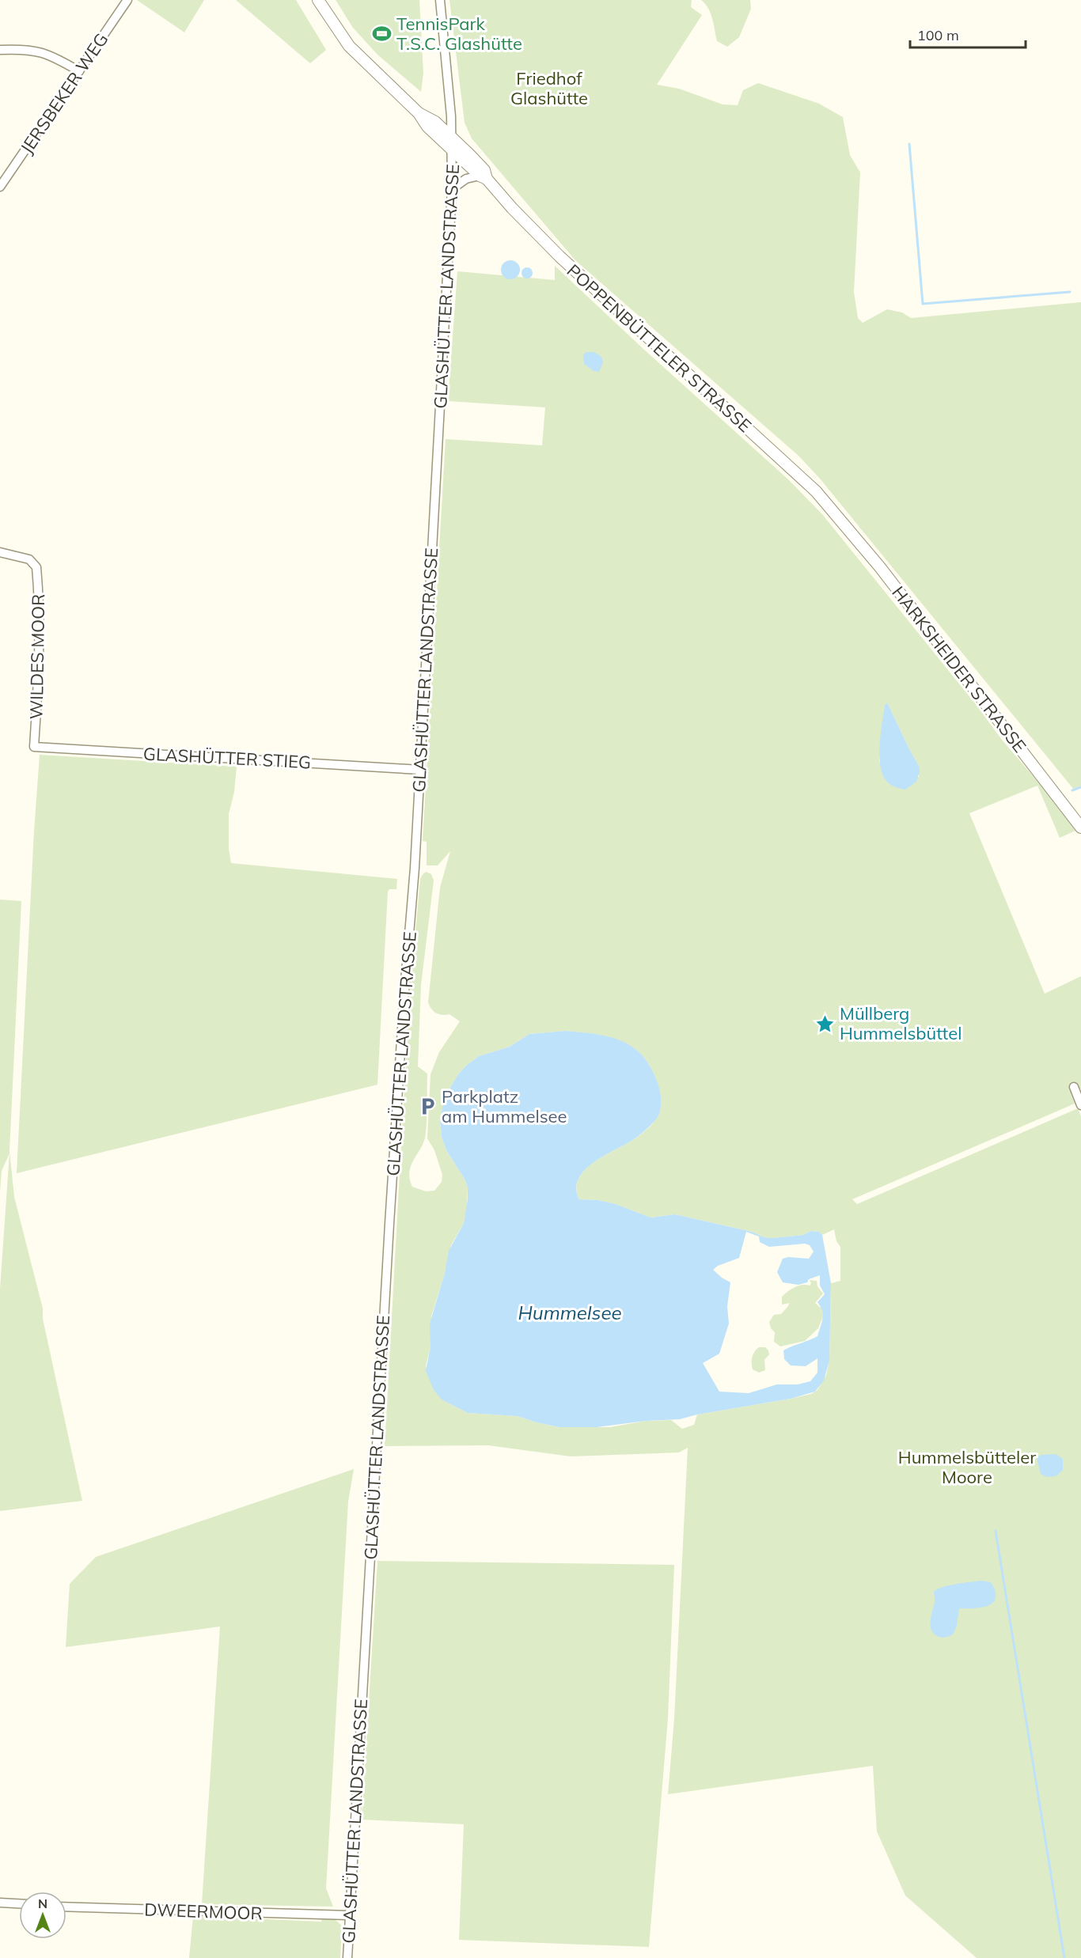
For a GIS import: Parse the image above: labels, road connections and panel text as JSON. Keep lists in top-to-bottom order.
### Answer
{
  "streets": {
    "main road": ["POPPENBÜTTELER STRASSE", "HARKSHEIDER STRASSE"],
    "street": [
      "JERSBEKER WEG",
      "GLASHÜTTER LANDSTRASSE",
      "WILDES MOOR",
      "GLASHÜTTER STIEG",
      "DWEERMOOR"
    ]
  },
  "crossings": [
    ["GLASHÜTTER LANDSTRASSE", "POPPENBÜTTELER STRASSE"],
    ["GLASHÜTTER LANDSTRASSE", "GLASHÜTTER STIEG"],
    ["GLASHÜTTER LANDSTRASSE", "DWEERMOOR"],
    ["POPPENBÜTTELER STRASSE", "HARKSHEIDER STRASSE"],
    ["WILDES MOOR", "GLASHÜTTER STIEG"]
  ],
  "water": ["Hummelsee"],
  "parks": ["Friedhof Glashütte", "Hummelsbütteler Moore"],
  "places": {
    "sports": ["TennisPark T.S.C. Glashütte"],
    "place": ["Müllberg Hummelsbüttel"],
    "parking": ["Parkplatz am Hummelsee"]
  },
  "scale_bar": "100 m",
  "north": "top"
}
